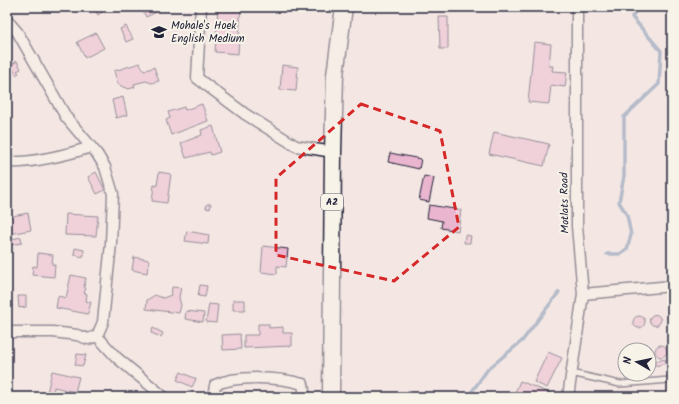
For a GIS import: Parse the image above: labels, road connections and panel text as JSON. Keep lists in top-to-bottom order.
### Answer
{
  "streets": {
    "main road": ["A2"],
    "street": ["Motlats Road"]
  },
  "places": {
    "school or university": ["Mohale's Hoek English Medium"]
  },
  "north": "left"
}
